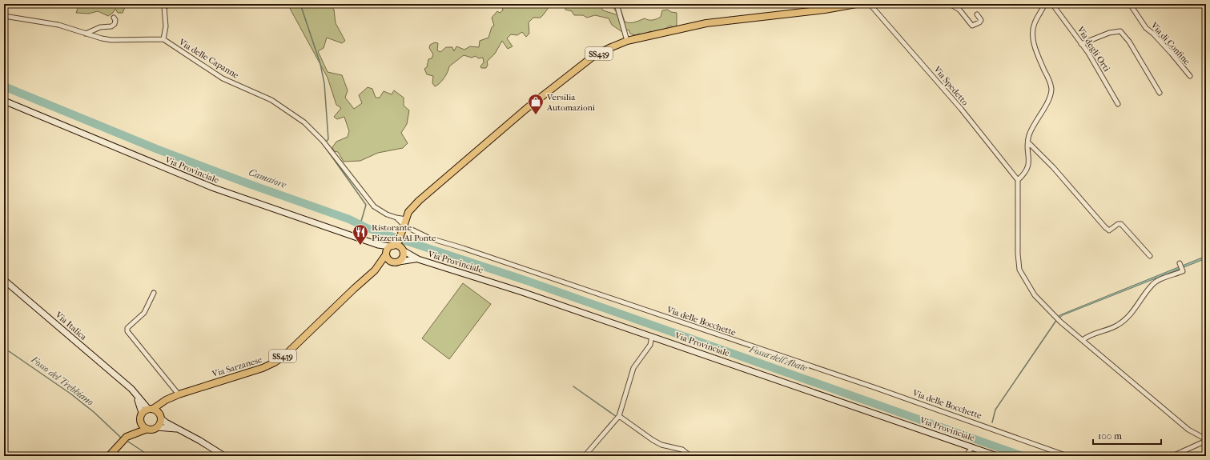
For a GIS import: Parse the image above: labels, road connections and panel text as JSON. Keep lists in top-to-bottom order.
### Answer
{
  "streets": {
    "main road": [
      "SS439",
      "Via Provinciale",
      "Via Italica",
      "Via Sarzanese"
    ],
    "street": [
      "Via di Confine",
      "Via degli Orti",
      "Via delle Capanne",
      "Via Spedetto",
      "Via delle Bocchette"
    ]
  },
  "crossings": [
    ["SS439", "Via delle Capanne"],
    ["SS439", "Via Provinciale"],
    ["SS439", "Via delle Bocchette"],
    ["SS439", "Via Italica"],
    ["SS439", "Via Sarzanese"],
    ["Via delle Capanne", "Via delle Bocchette"],
    ["Via Provinciale", "Via Sarzanese"]
  ],
  "water": ["Camaiore", "Fossa dell'Abate", "Fosso del Trebbiano"],
  "places": {
    "shop": ["Versilia Automazioni"],
    "restaurant": ["Ristorante Pizzeria Al Ponte"]
  },
  "scale_bar": "100 m"
}
